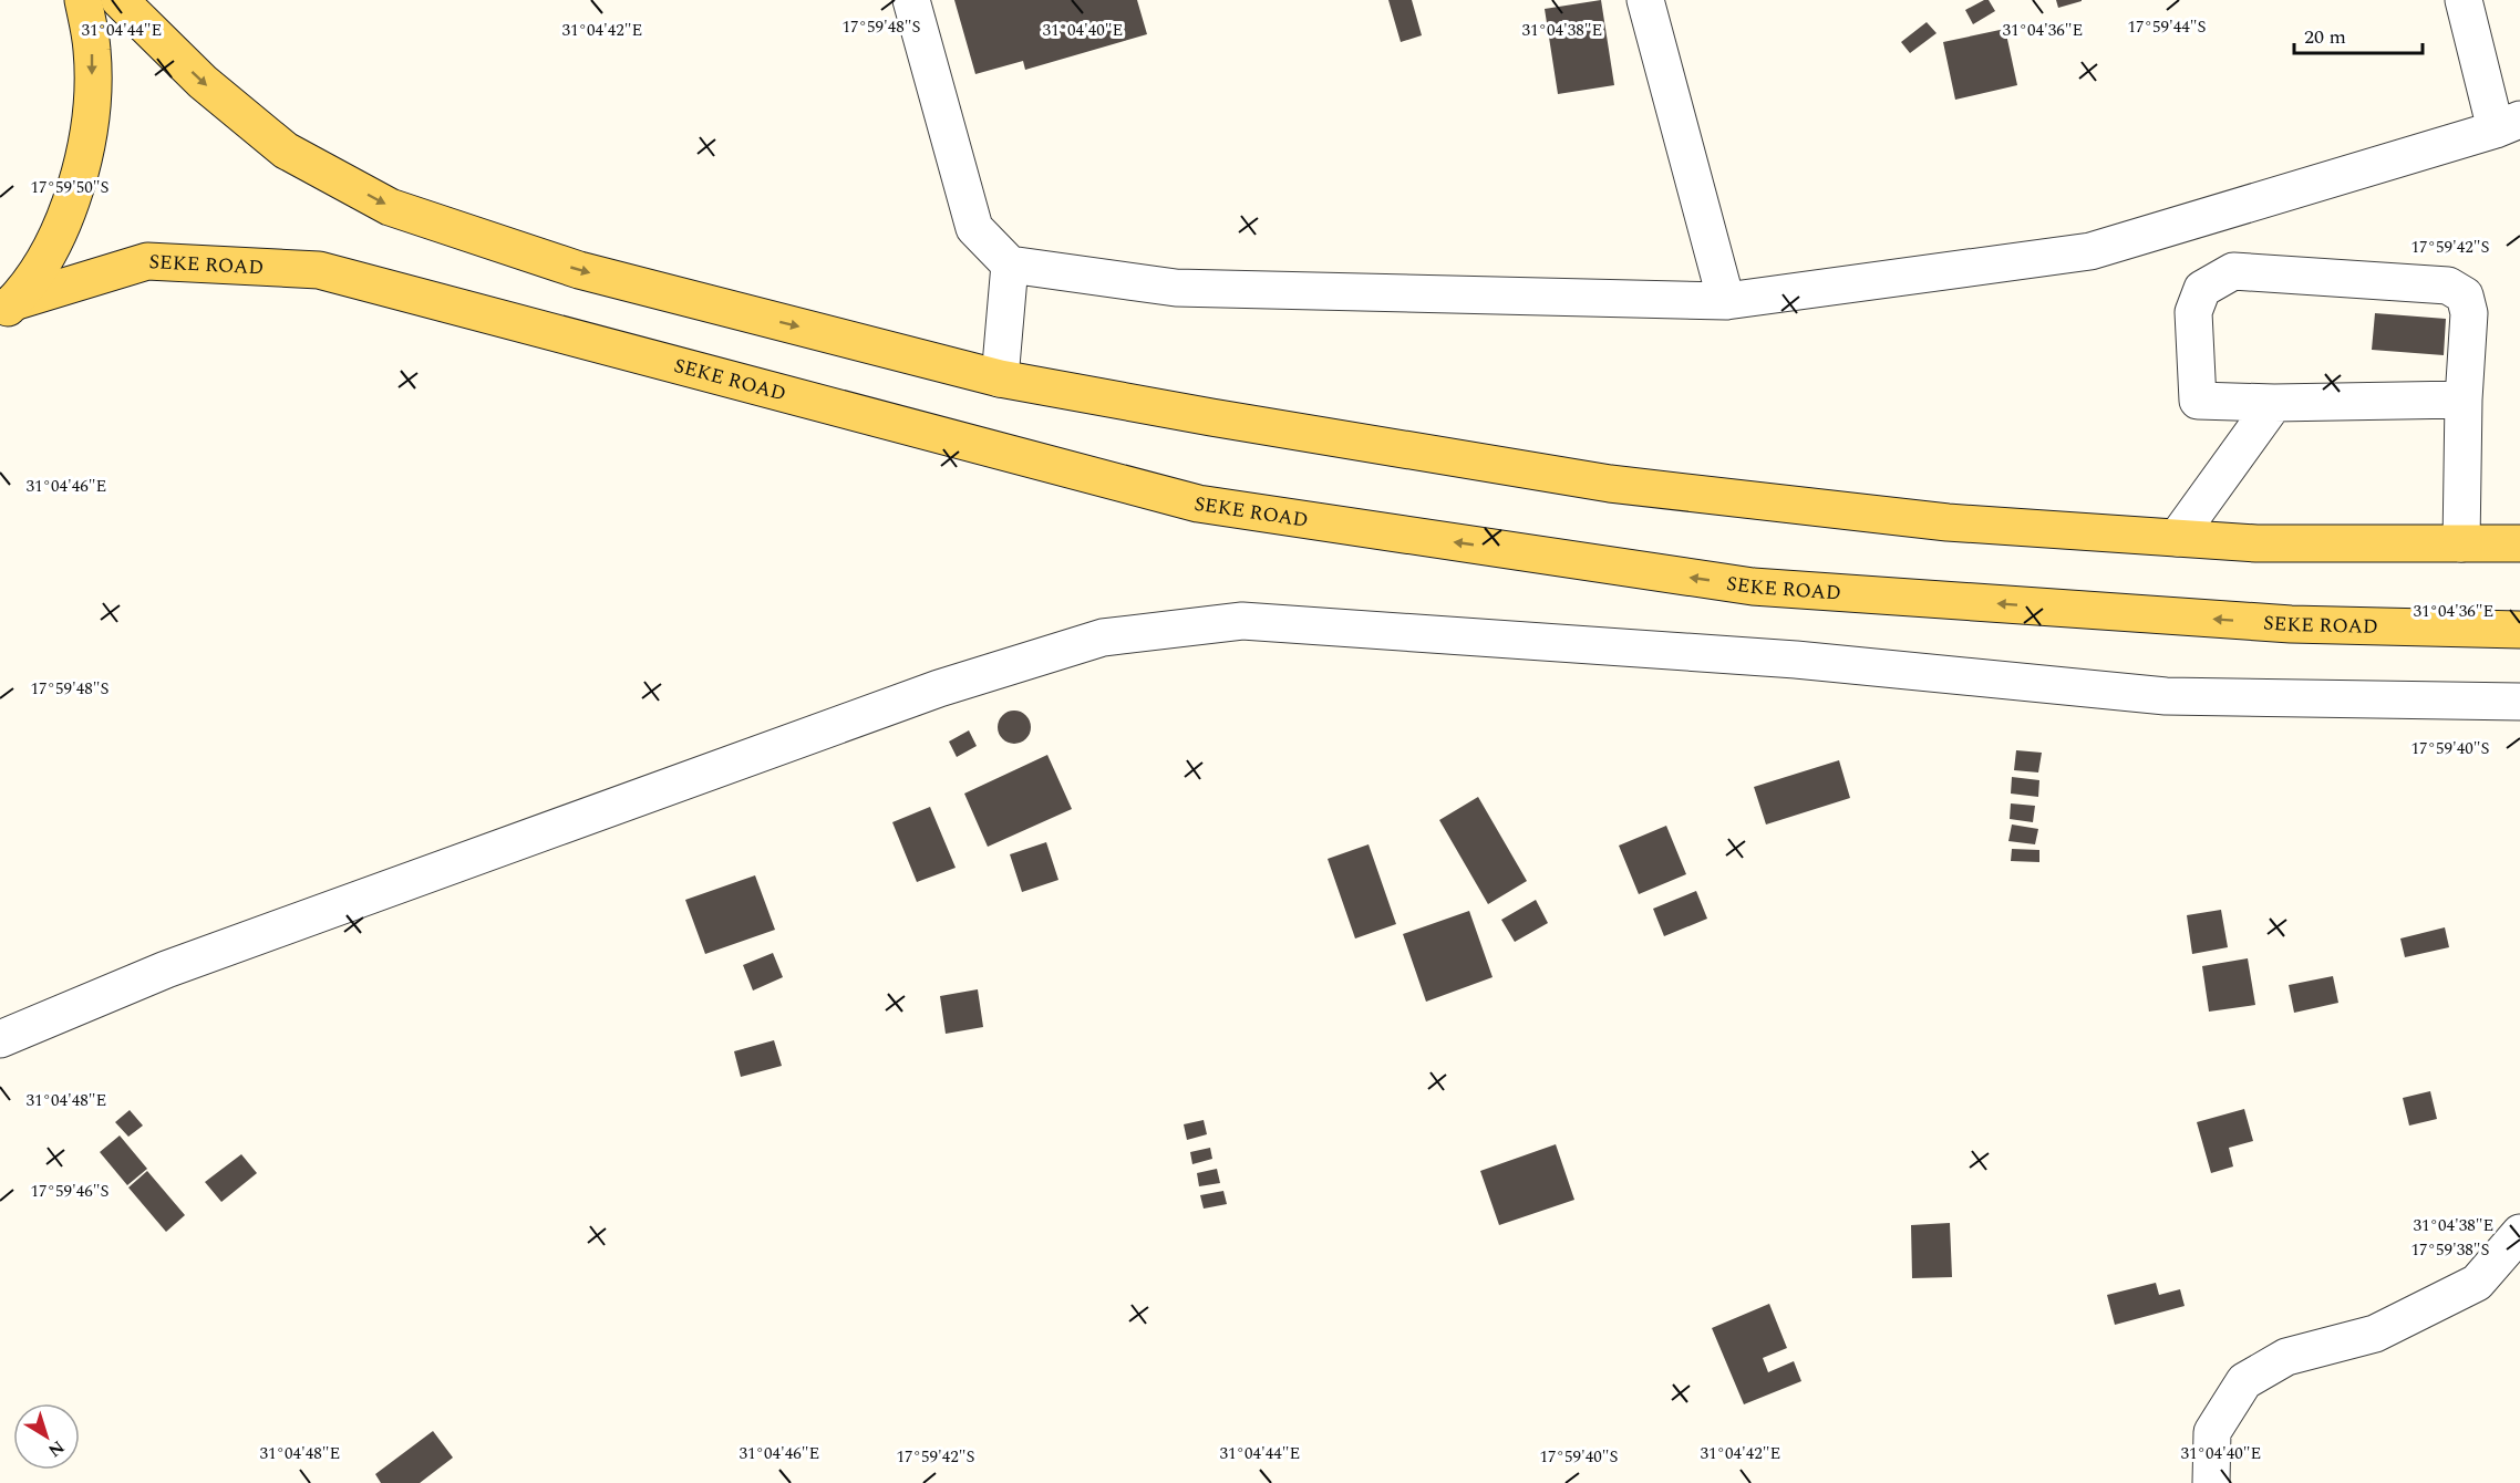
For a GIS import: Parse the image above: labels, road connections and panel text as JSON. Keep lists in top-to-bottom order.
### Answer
{
  "streets": {
    "main road": ["SEKE ROAD"]
  },
  "scale_bar": "20 m",
  "north": "bottom right",
  "coordinates": [
    "17°59'48\"S",
    "17°59'44\"S",
    "31°04'38\"E",
    "31°04'36\"E",
    "31°04'44\"E",
    "31°04'42\"E",
    "31°04'40\"E",
    "17°59'50\"S",
    "17°59'42\"S",
    "31°04'46\"E",
    "17°59'40\"S",
    "31°04'48\"E",
    "17°59'46\"S",
    "17°59'38\"S"
  ]
}
